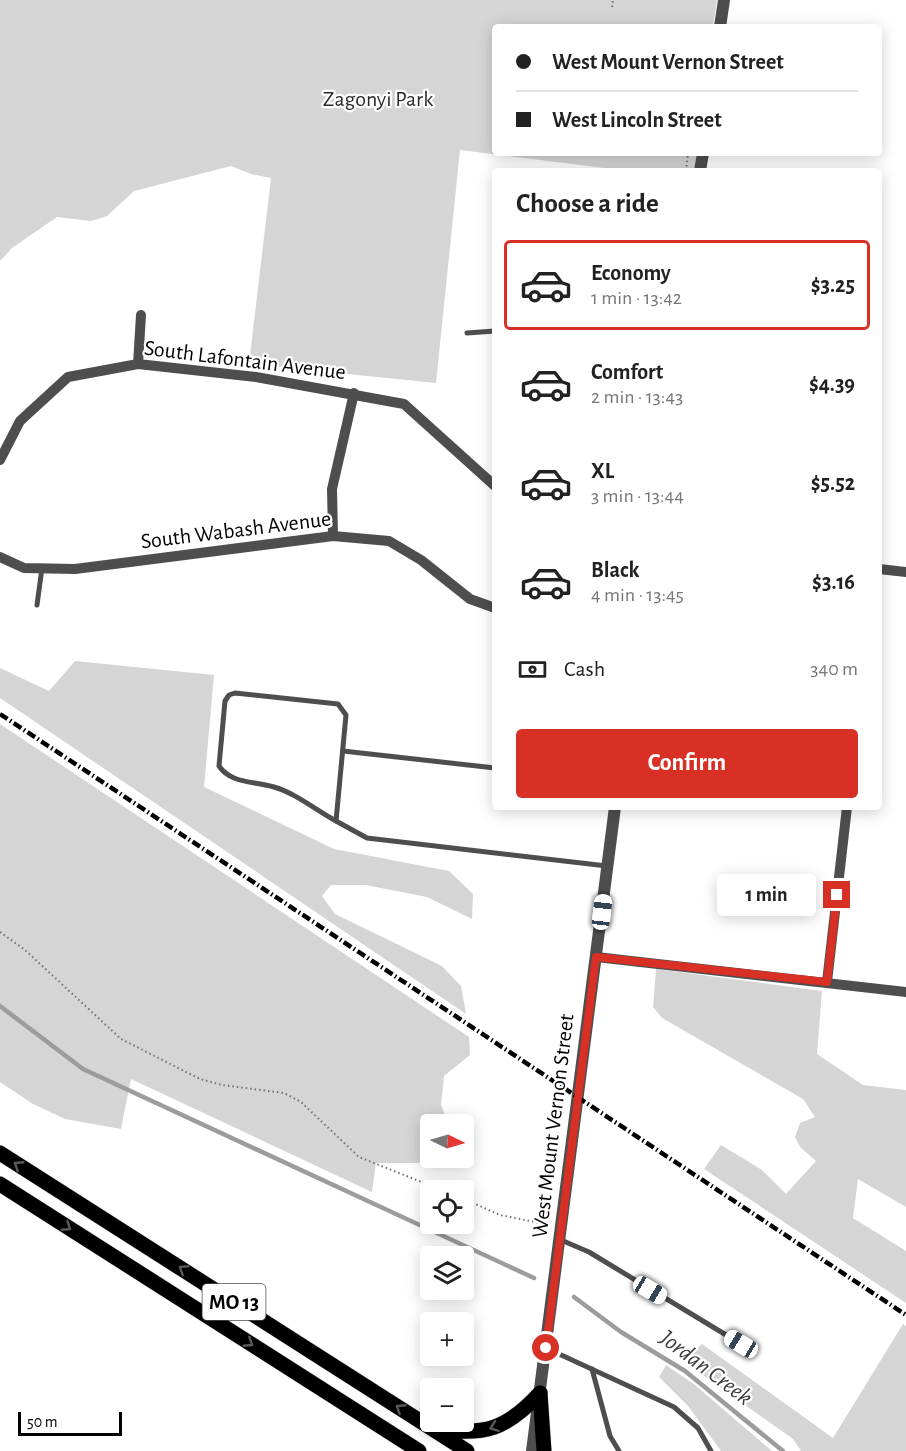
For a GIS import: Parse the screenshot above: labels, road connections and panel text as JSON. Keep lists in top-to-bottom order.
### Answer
{
  "streets": {
    "main road": ["MO 13"],
    "street": ["South Lafontain Avenue", "South Wabash Avenue", "West Mount Vernon Street"]
  },
  "water": ["Jordan Creek"],
  "parks": ["Zagonyi Park"],
  "scale_bar": "50 m",
  "north": "right",
  "page": {
    "banner": ["West Mount Vernon Street", "West Lincoln Street"],
    "heading": "Choose a ride",
    "list": [
      {
        "name": "Economy",
        "note": "1 min · 13:42",
        "value": "$3.25"
      },
      {
        "name": "Comfort",
        "note": "2 min · 13:43",
        "value": "$4.39"
      },
      {
        "name": "XL",
        "note": "3 min · 13:44",
        "value": "$5.52"
      },
      {
        "name": "Black",
        "note": "4 min · 13:45",
        "value": "$3.16"
      }
    ],
    "pay": ["Cash", "340 m"],
    "buttons": "Confirm",
    "bubble": "1 min",
    "map_buttons": ["+", "−"],
    "scale": "50 m"
  }
}
